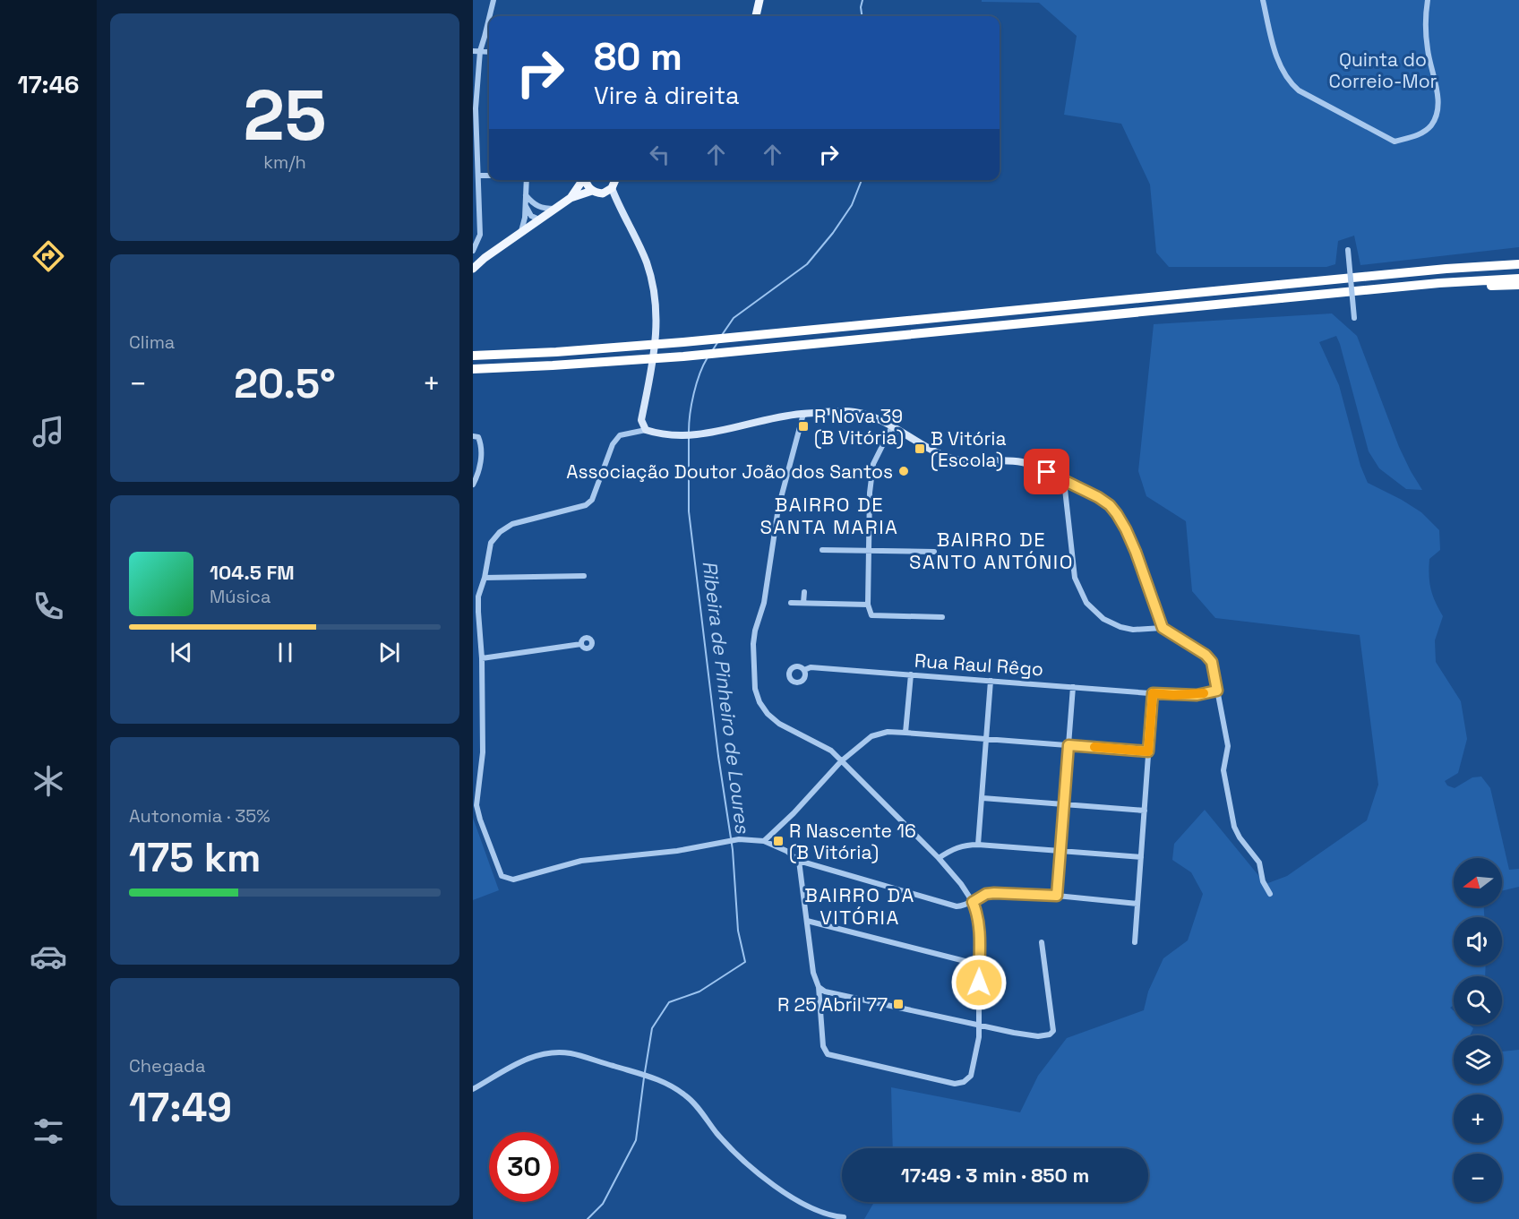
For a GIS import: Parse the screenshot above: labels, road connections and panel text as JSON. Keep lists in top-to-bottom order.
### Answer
{
  "streets": {
    "street": ["Rua Raul Rêgo"]
  },
  "districts": ["BAIRRO DE SANTA MARIA", "BAIRRO DE SANTO ANTÓNIO", "BAIRRO DA VITÓRIA"],
  "water": ["Ribeira de Pinheiro de Loures"],
  "parks": ["Quinta do Correio-Mor"],
  "places": {
    "transit": [
      "R Nova 39 (B Vitória)",
      "B Vitória (Escola)",
      "R Nascente 16 (B Vitória)",
      "R 25 Abril 77"
    ],
    "other": ["Associação Doutor João dos Santos"]
  },
  "north": "left",
  "page": {
    "tabs": "17:46",
    "tile": [
      ["25", "km/h"],
      "Clima",
      ["Autonomia · 35%", "175 km"],
      ["Chegada", "17:49"]
    ],
    "turn": ["80 m", "Vire à direita"],
    "heat": ["−", "20.5°", "+"],
    "song": ["104.5 FM", "Música"],
    "map_buttons": ["+", "−"],
    "limit": "30",
    "trip": "17:49 · 3 min · 850 m"
  }
}
